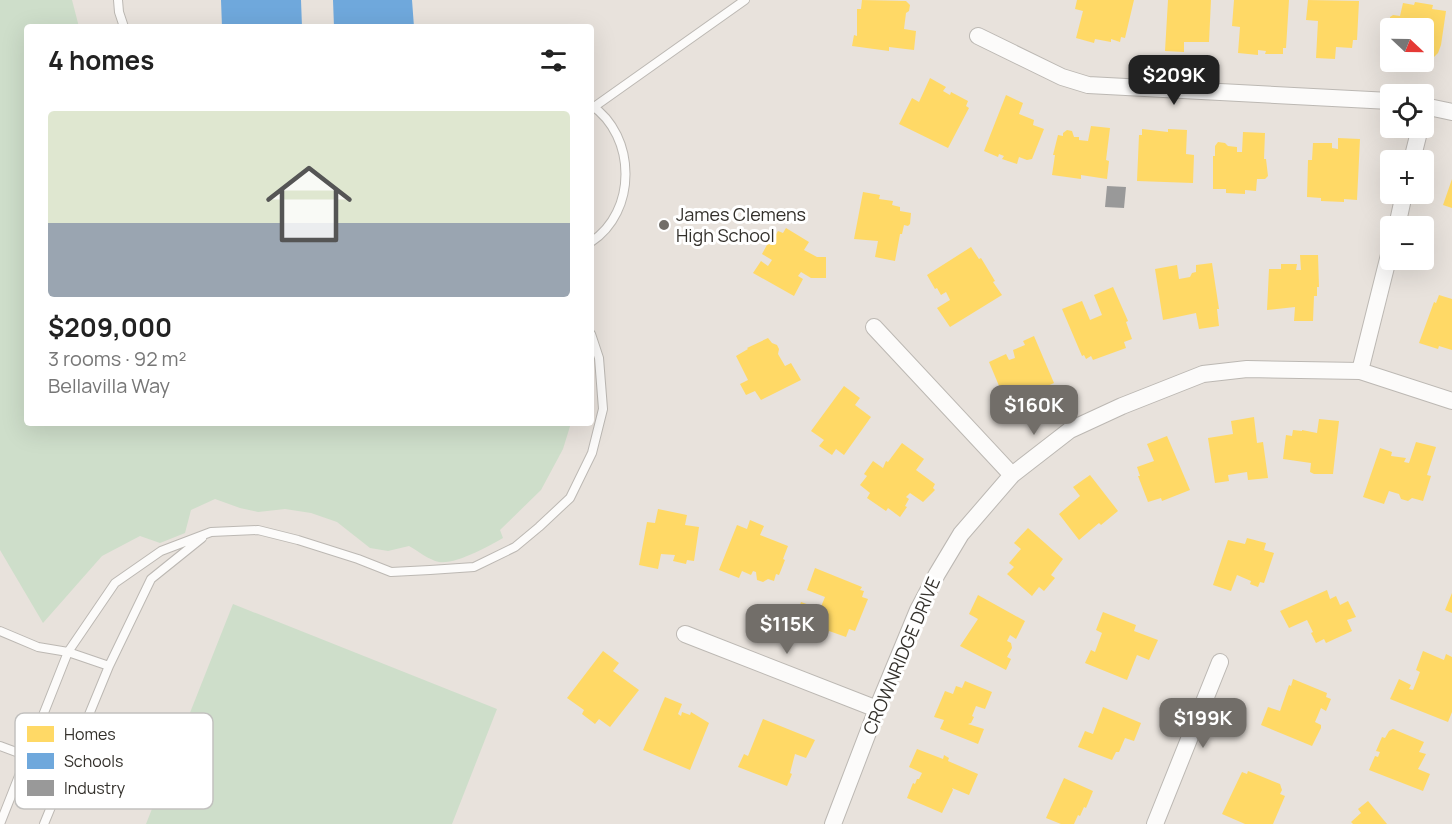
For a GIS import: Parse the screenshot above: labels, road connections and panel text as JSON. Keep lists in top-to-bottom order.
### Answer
{
  "streets": {
    "street": ["CROWNRIDGE DRIVE"]
  },
  "places": ["James Clemens High School"],
  "legend": ["Homes", "Schools", "Industry"],
  "north": "right",
  "page": {
    "map_buttons": ["+", "−"],
    "heading": "4 homes",
    "price": [
      "$209K",
      "$160K",
      "$115K",
      "$199K"
    ],
    "list": [
      {
        "name": "$209,000",
        "note": "3 rooms · 92 m² · Bellavilla Way"
      }
    ]
  }
}
